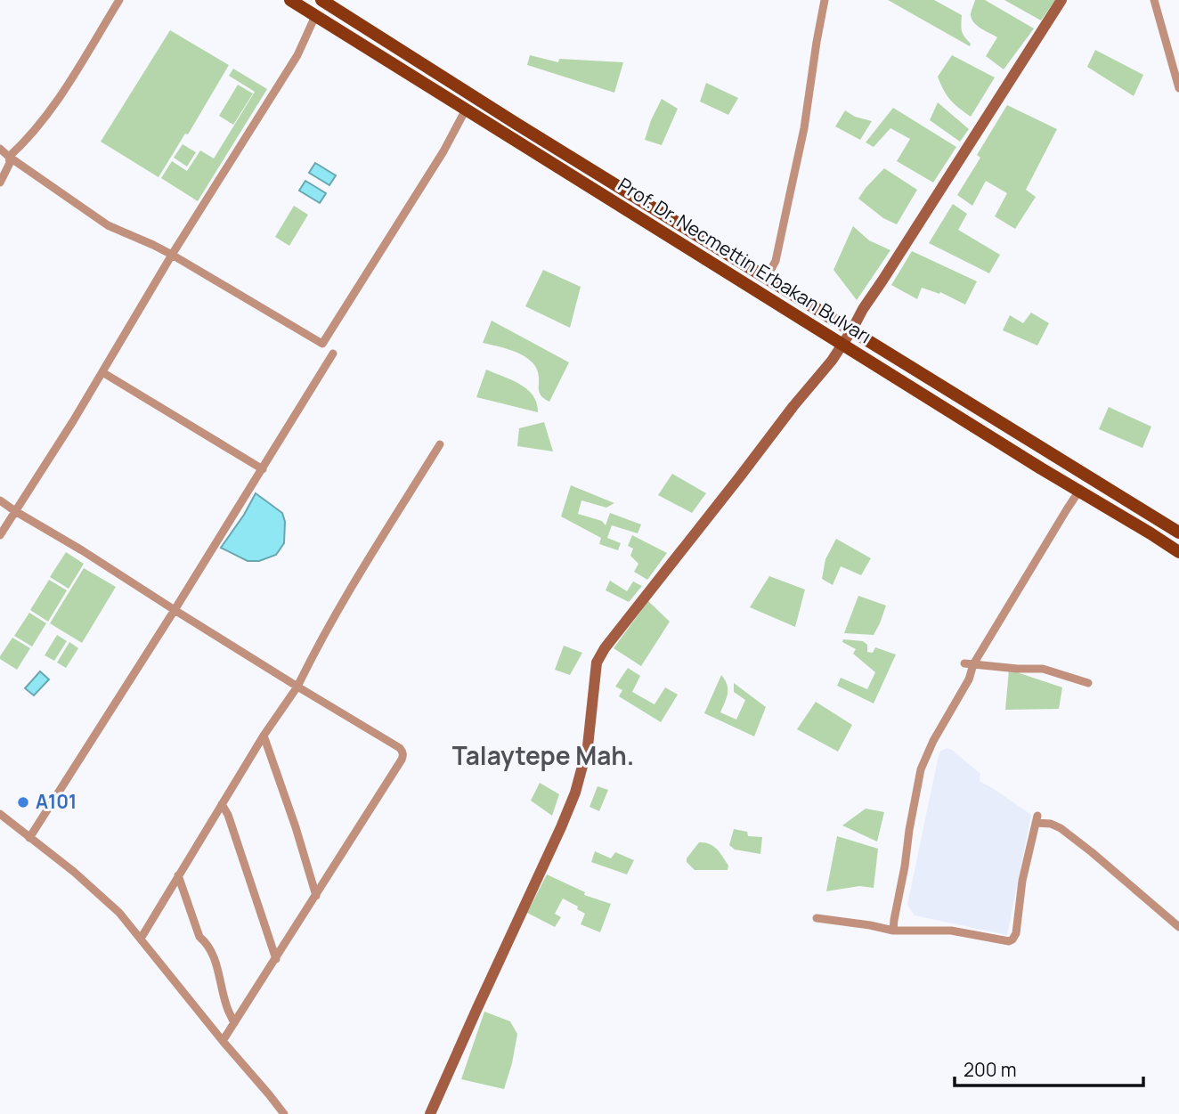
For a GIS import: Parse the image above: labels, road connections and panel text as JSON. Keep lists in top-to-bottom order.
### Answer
{
  "streets": {
    "main road": ["Prof. Dr. Necmettin Erbakan Bulvarı"]
  },
  "districts": ["Talaytepe Mah."],
  "places": ["A101"],
  "scale_bar": "200 m"
}
